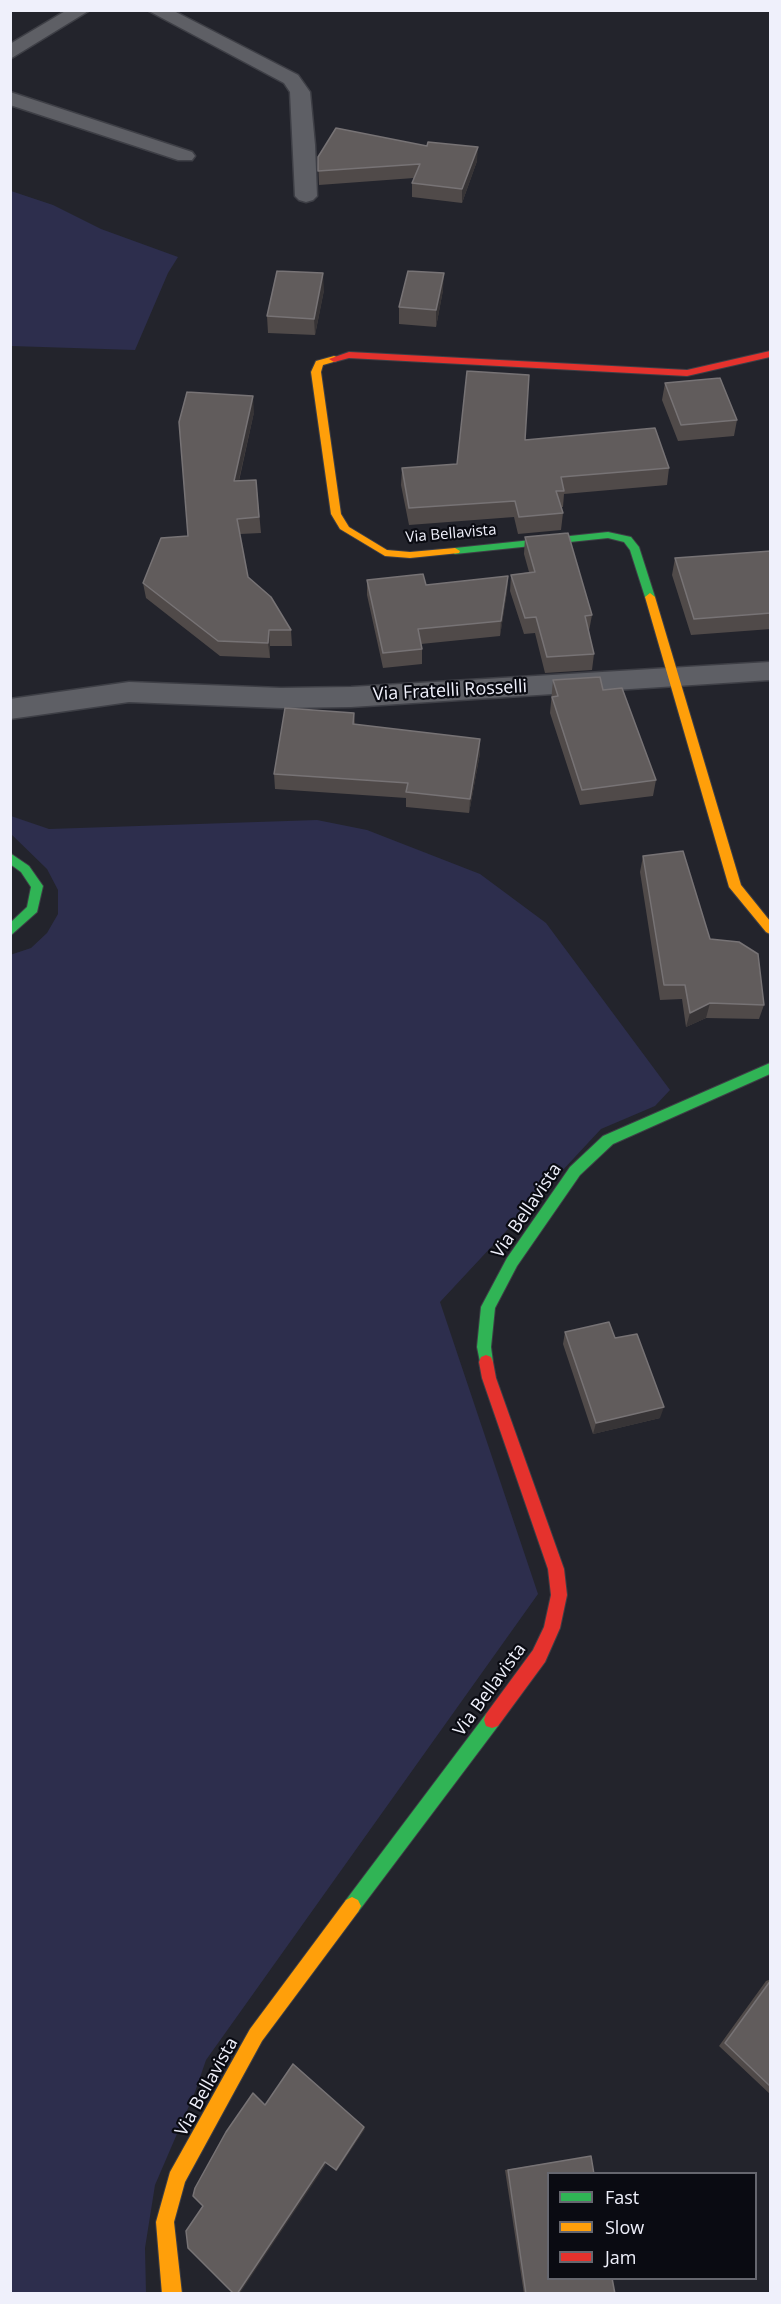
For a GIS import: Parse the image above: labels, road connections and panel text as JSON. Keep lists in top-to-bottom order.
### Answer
{
  "streets": {
    "street": ["Via Bellavista", "Via Fratelli Rosselli"]
  },
  "crossings": [
    ["Via Bellavista", "Via Fratelli Rosselli"]
  ],
  "legend": ["Fast", "Slow", "Jam"]
}
